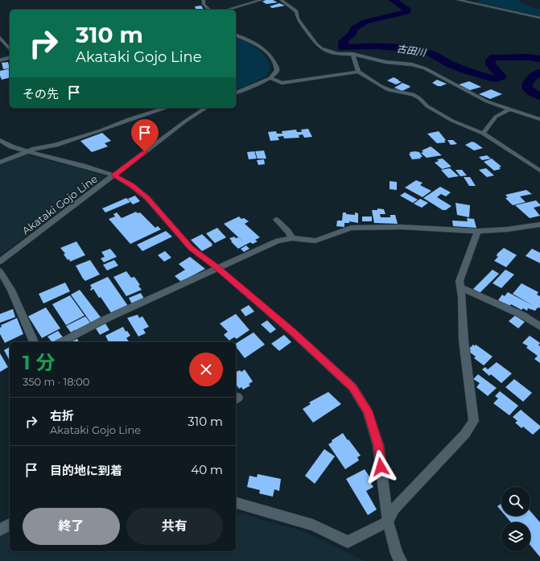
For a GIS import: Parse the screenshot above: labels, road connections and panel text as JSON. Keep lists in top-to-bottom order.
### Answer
{
  "streets": {
    "street": ["Akataki Gojo Line"]
  },
  "water": ["古田川"],
  "page": {
    "turn": ["310 m", "Akataki Gojo Line"],
    "then": "その先",
    "heading": ["1 分", "350 m · 18:00"],
    "list": [
      {
        "name": "右折",
        "note": "Akataki Gojo Line",
        "value": "310 m"
      },
      {
        "name": "目的地に到着",
        "value": "40 m"
      }
    ],
    "buttons": ["終了", "共有"]
  }
}
